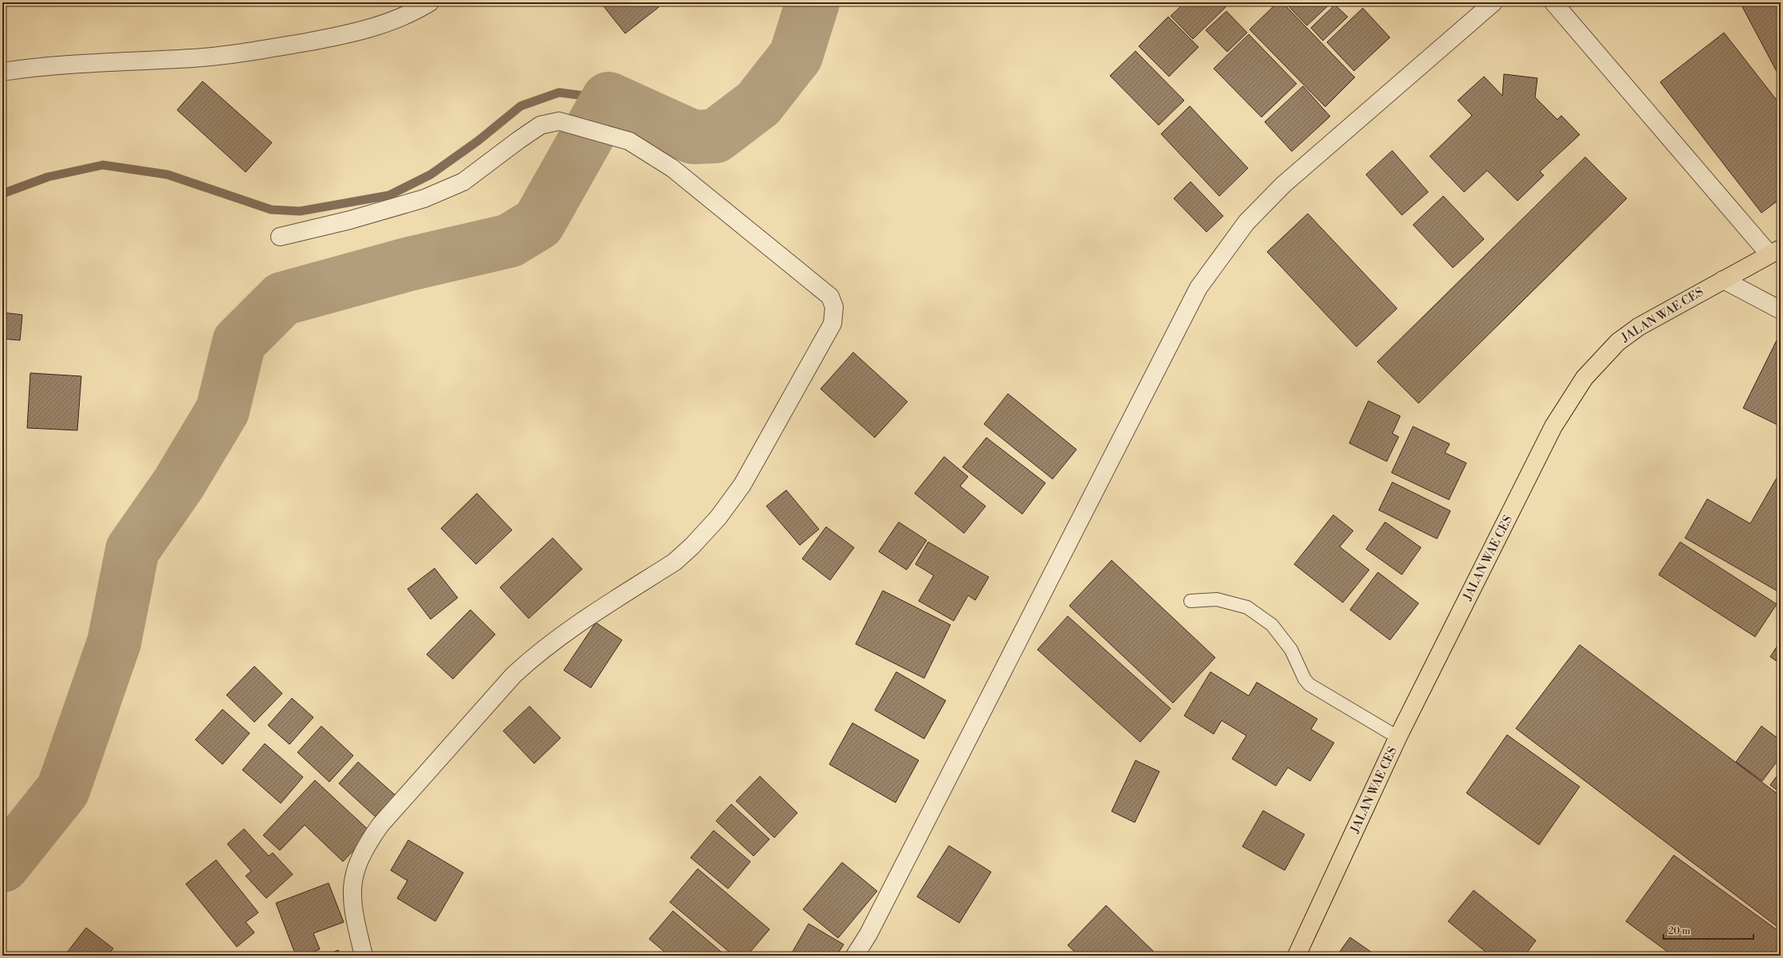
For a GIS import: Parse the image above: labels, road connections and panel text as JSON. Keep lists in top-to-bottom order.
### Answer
{
  "streets": {
    "highway": ["JALAN WAE CES"]
  },
  "scale_bar": "20 m"
}
